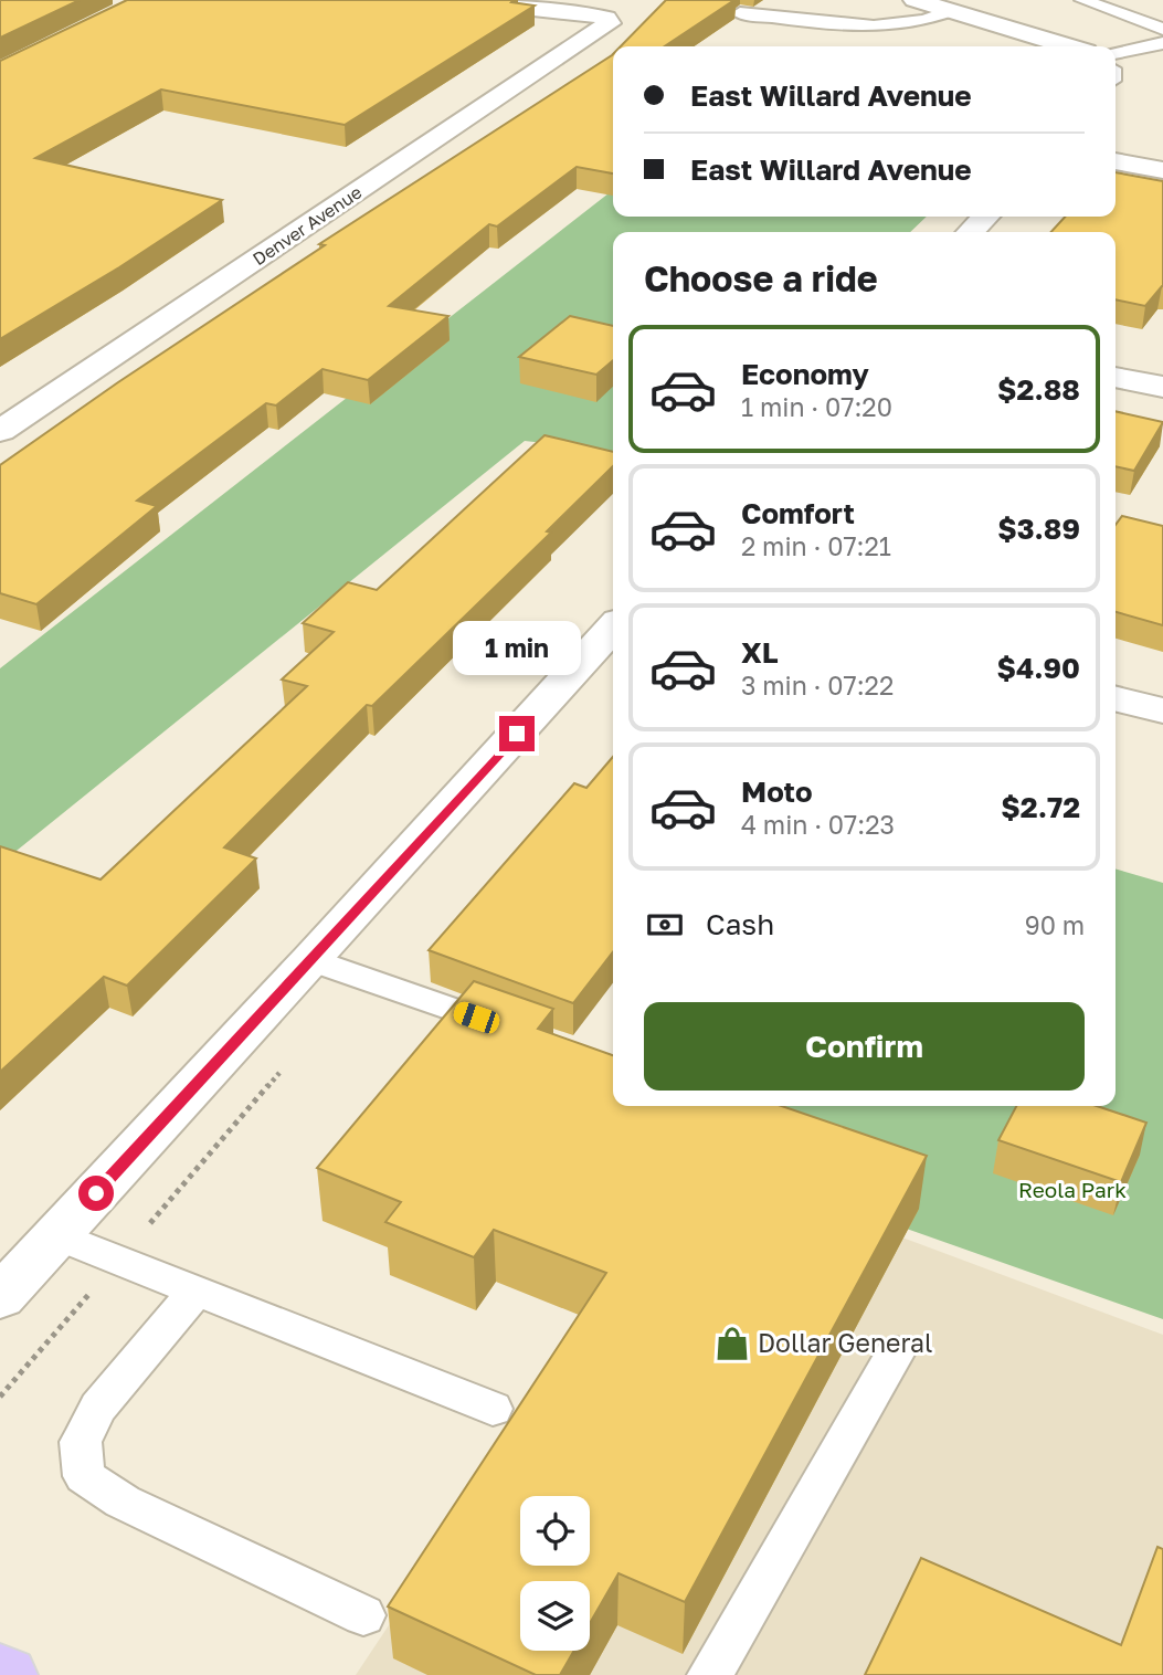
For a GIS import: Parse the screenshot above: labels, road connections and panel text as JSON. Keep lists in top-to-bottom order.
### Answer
{
  "streets": {
    "street": ["Denver Avenue"]
  },
  "parks": ["Reola Park"],
  "places": {
    "shop": ["Dollar General"]
  },
  "page": {
    "banner": ["East Willard Avenue", "East Willard Avenue"],
    "heading": "Choose a ride",
    "list": [
      {
        "name": "Economy",
        "note": "1 min · 07:20",
        "value": "$2.88"
      },
      {
        "name": "Comfort",
        "note": "2 min · 07:21",
        "value": "$3.89"
      },
      {
        "name": "XL",
        "note": "3 min · 07:22",
        "value": "$4.90"
      },
      {
        "name": "Moto",
        "note": "4 min · 07:23",
        "value": "$2.72"
      }
    ],
    "bubble": "1 min",
    "pay": ["Cash", "90 m"],
    "buttons": "Confirm"
  }
}
